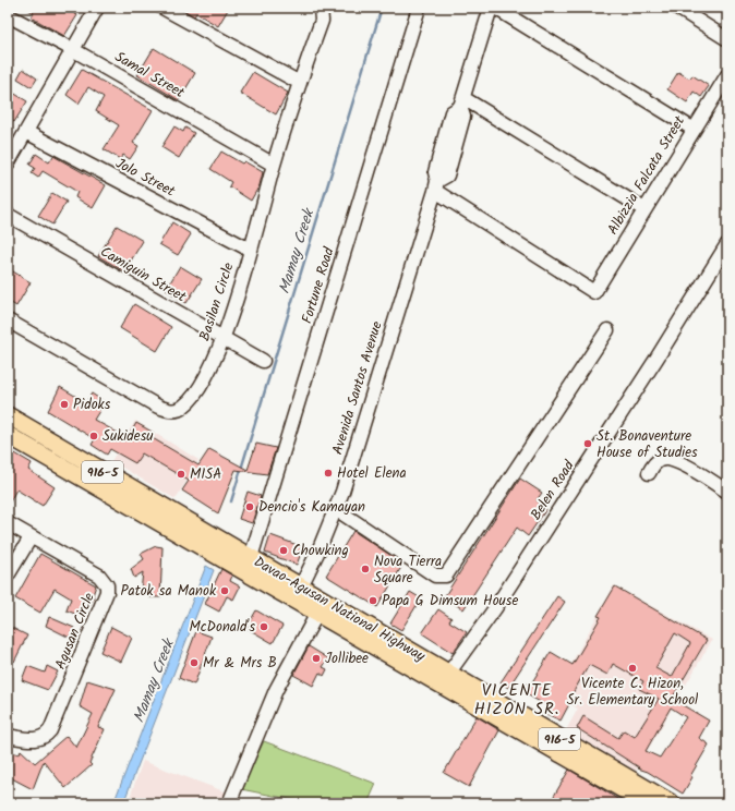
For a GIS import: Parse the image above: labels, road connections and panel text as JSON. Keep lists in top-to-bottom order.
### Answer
{
  "streets": {
    "main road": ["916-5", "Davao-Agusan National Highway"],
    "street": [
      "Samal Street",
      "Albizzia Falcata Street",
      "Jolo Street",
      "Camiguin Street",
      "Fortune Road",
      "Basilan Circle",
      "Avenida Santos Avenue",
      "Belen Road",
      "Agusan Circle"
    ]
  },
  "crossings": [
    ["Samal Street", "Basilan Circle"],
    ["Albizzia Falcata Street", "Avenida Santos Avenue"],
    ["Jolo Street", "Basilan Circle"],
    ["Camiguin Street", "Basilan Circle"],
    ["Fortune Road", "Davao-Agusan National Highway"],
    ["Avenida Santos Avenue", "Davao-Agusan National Highway"],
    ["Belen Road", "Davao-Agusan National Highway"]
  ],
  "districts": ["VICENTE HIZON SR."],
  "water": ["Mamay Creek"],
  "places": [
    "Pidoks",
    "Sukidesu",
    "St. Bonaventure House of Studies",
    "Hotel Elena",
    "MISA",
    "Dencio's Kamayan",
    "Chowking",
    "Nova Tierra Square",
    "Patok sa Manok",
    "Papa G Dimsum House",
    "McDonald's",
    "Jollibee",
    "Mr & Mrs B",
    "Vicente C. Hizon, Sr. Elementary School"
  ]
}
